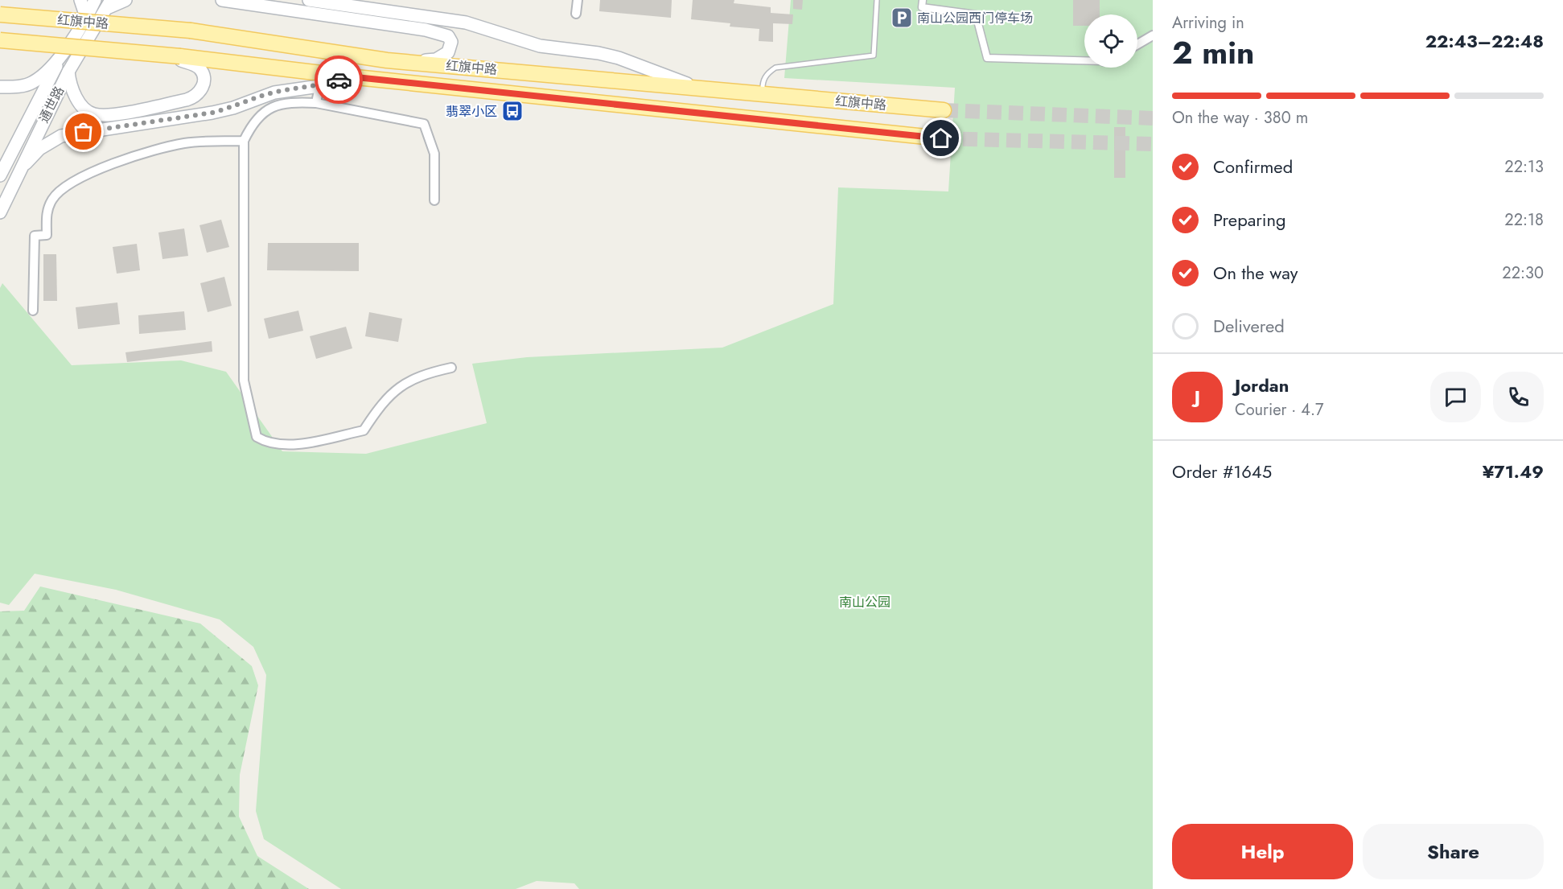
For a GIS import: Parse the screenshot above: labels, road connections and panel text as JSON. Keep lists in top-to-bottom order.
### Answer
{
  "streets": {
    "main road": ["红旗中路", "通世路"]
  },
  "parks": ["南山公园"],
  "places": {
    "parking": ["南山公园西门停车场"],
    "bus stop": ["翡翠小区"]
  },
  "page": {
    "heading": ["2 min", "Arriving in", "22:43–22:48"],
    "panel": [
      "Jordan",
      "Courier · 4.7",
      "Order #1645",
      "¥71.49"
    ],
    "bar": "On the way · 380 m",
    "list": [
      ["Confirmed", "22:13"],
      ["Preparing", "22:18"],
      ["On the way", "22:30"],
      "Delivered"
    ],
    "round": "J",
    "buttons": ["Help", "Share"]
  }
}
